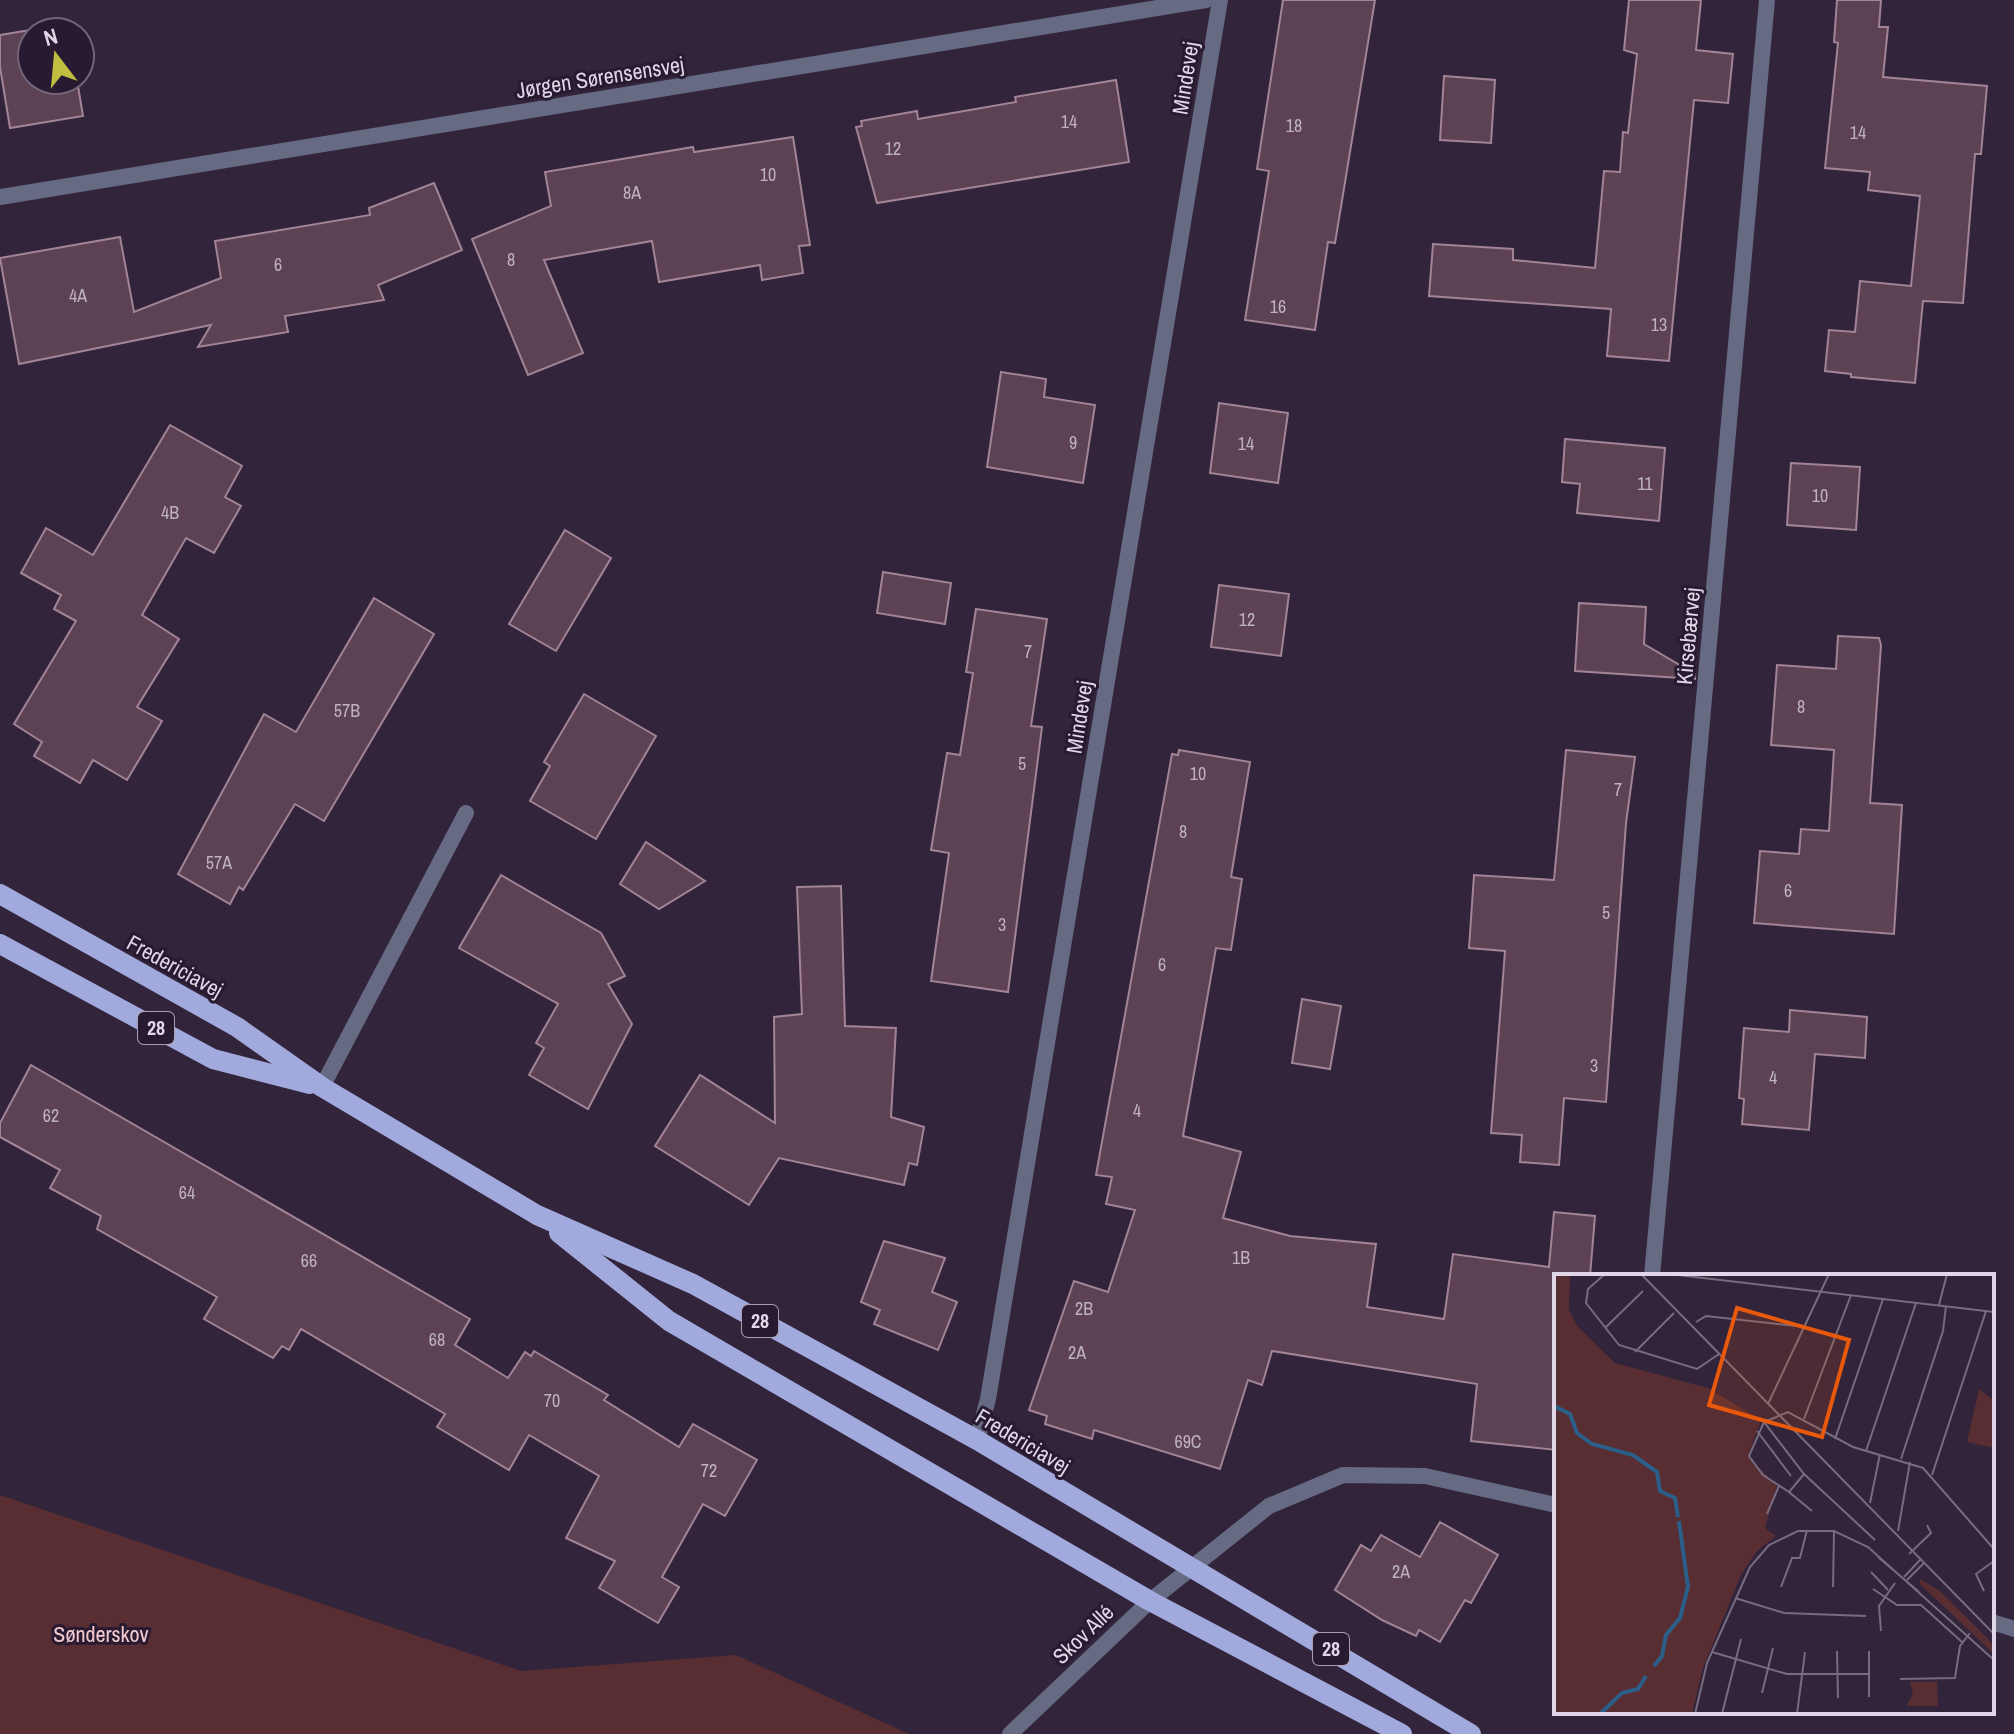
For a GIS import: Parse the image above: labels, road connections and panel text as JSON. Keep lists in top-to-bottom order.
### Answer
{
  "streets": {
    "main road": ["Fredericiavej", "28"],
    "street": [
      "Jørgen Sørensensvej",
      "Mindevej",
      "Kirsebærvej",
      "Skov Allé"
    ]
  },
  "crossings": [
    ["Mindevej", "Fredericiavej"],
    ["Fredericiavej", "Skov Allé"]
  ],
  "parks": ["Sønderskov"],
  "house_numbers": [
    "14",
    "18",
    "14",
    "12",
    "10",
    "8A",
    "8",
    "6",
    "4A",
    "16",
    "13",
    "9",
    "14",
    "11",
    "10",
    "4B",
    "12",
    "7",
    "8",
    "57B",
    "5",
    "10",
    "7",
    "8",
    "57A",
    "6",
    "5",
    "3",
    "6",
    "3",
    "4",
    "4",
    "62",
    "64",
    "1B",
    "66",
    "2B",
    "68",
    "2A",
    "70",
    "69C",
    "72",
    "2A"
  ],
  "north": "top"
}
